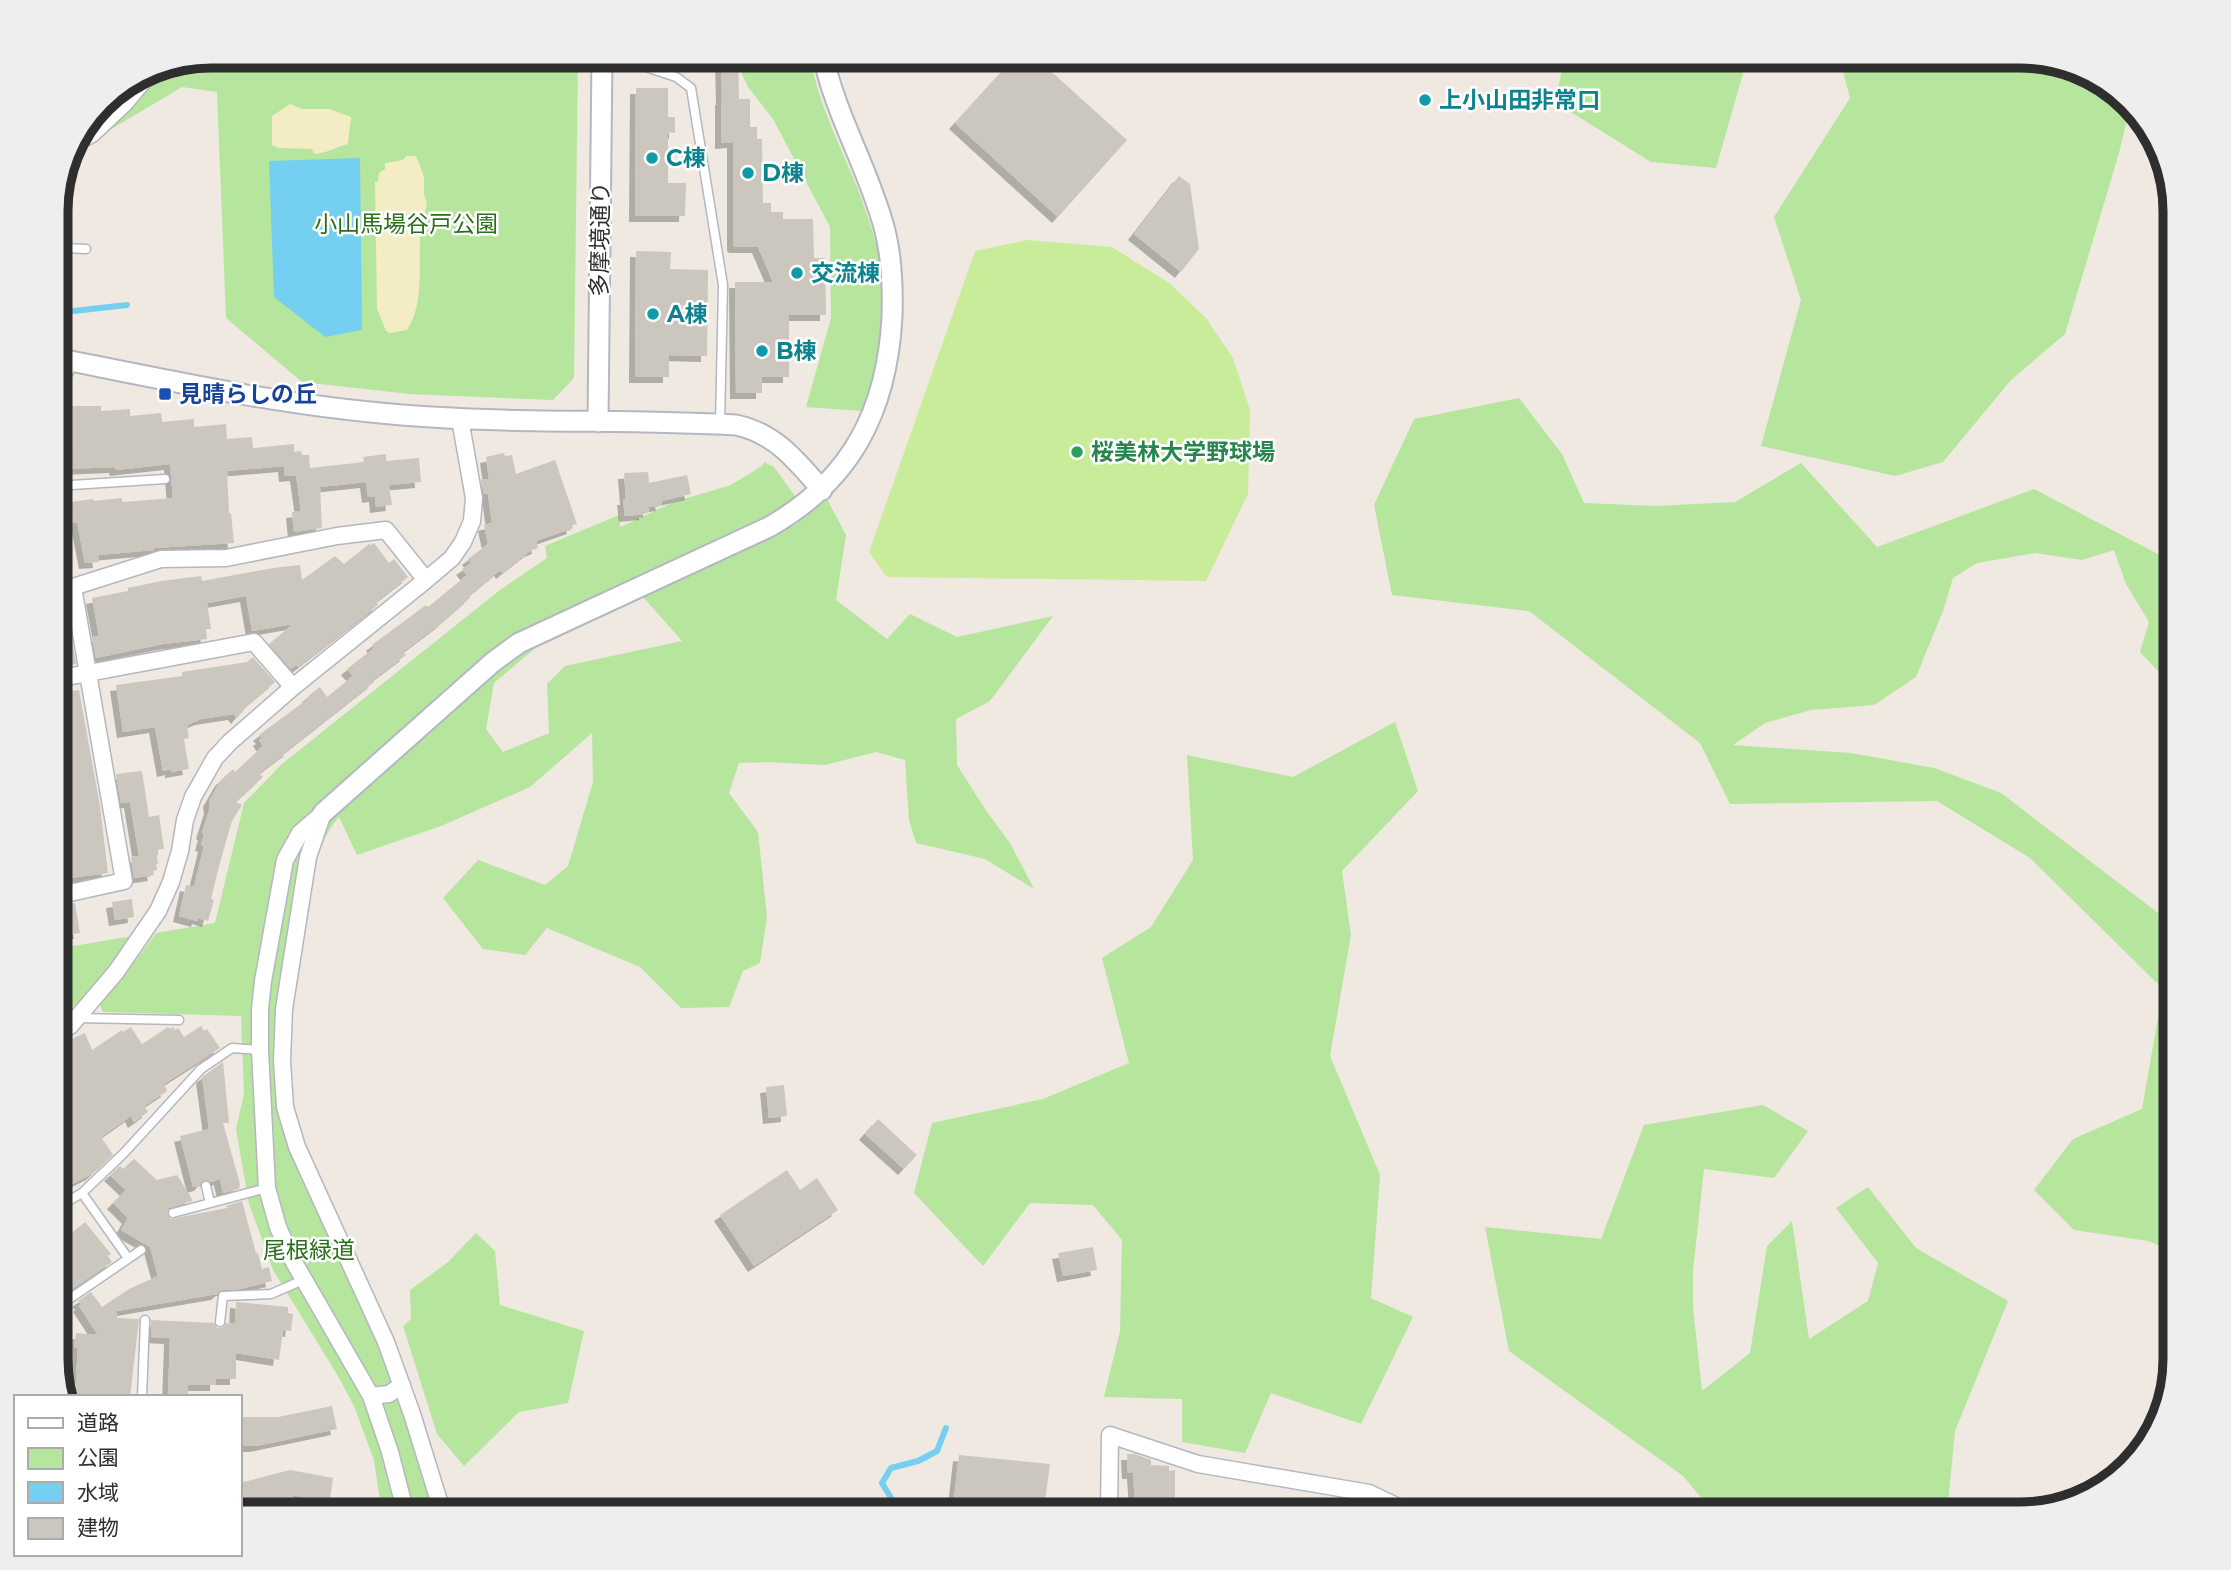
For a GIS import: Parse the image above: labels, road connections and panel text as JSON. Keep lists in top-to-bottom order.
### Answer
{
  "streets": {
    "street": ["多摩境通り"]
  },
  "parks": ["小山馬場谷戸公園", "尾根緑道"],
  "places": {
    "other": [
      "上小山田非常口",
      "C棟",
      "D棟",
      "交流棟",
      "A棟",
      "B棟",
      "桜美林大学野球場"
    ],
    "transit": ["見晴らしの丘"]
  },
  "legend": [
    "道路",
    "公園",
    "水域",
    "建物"
  ]
}
